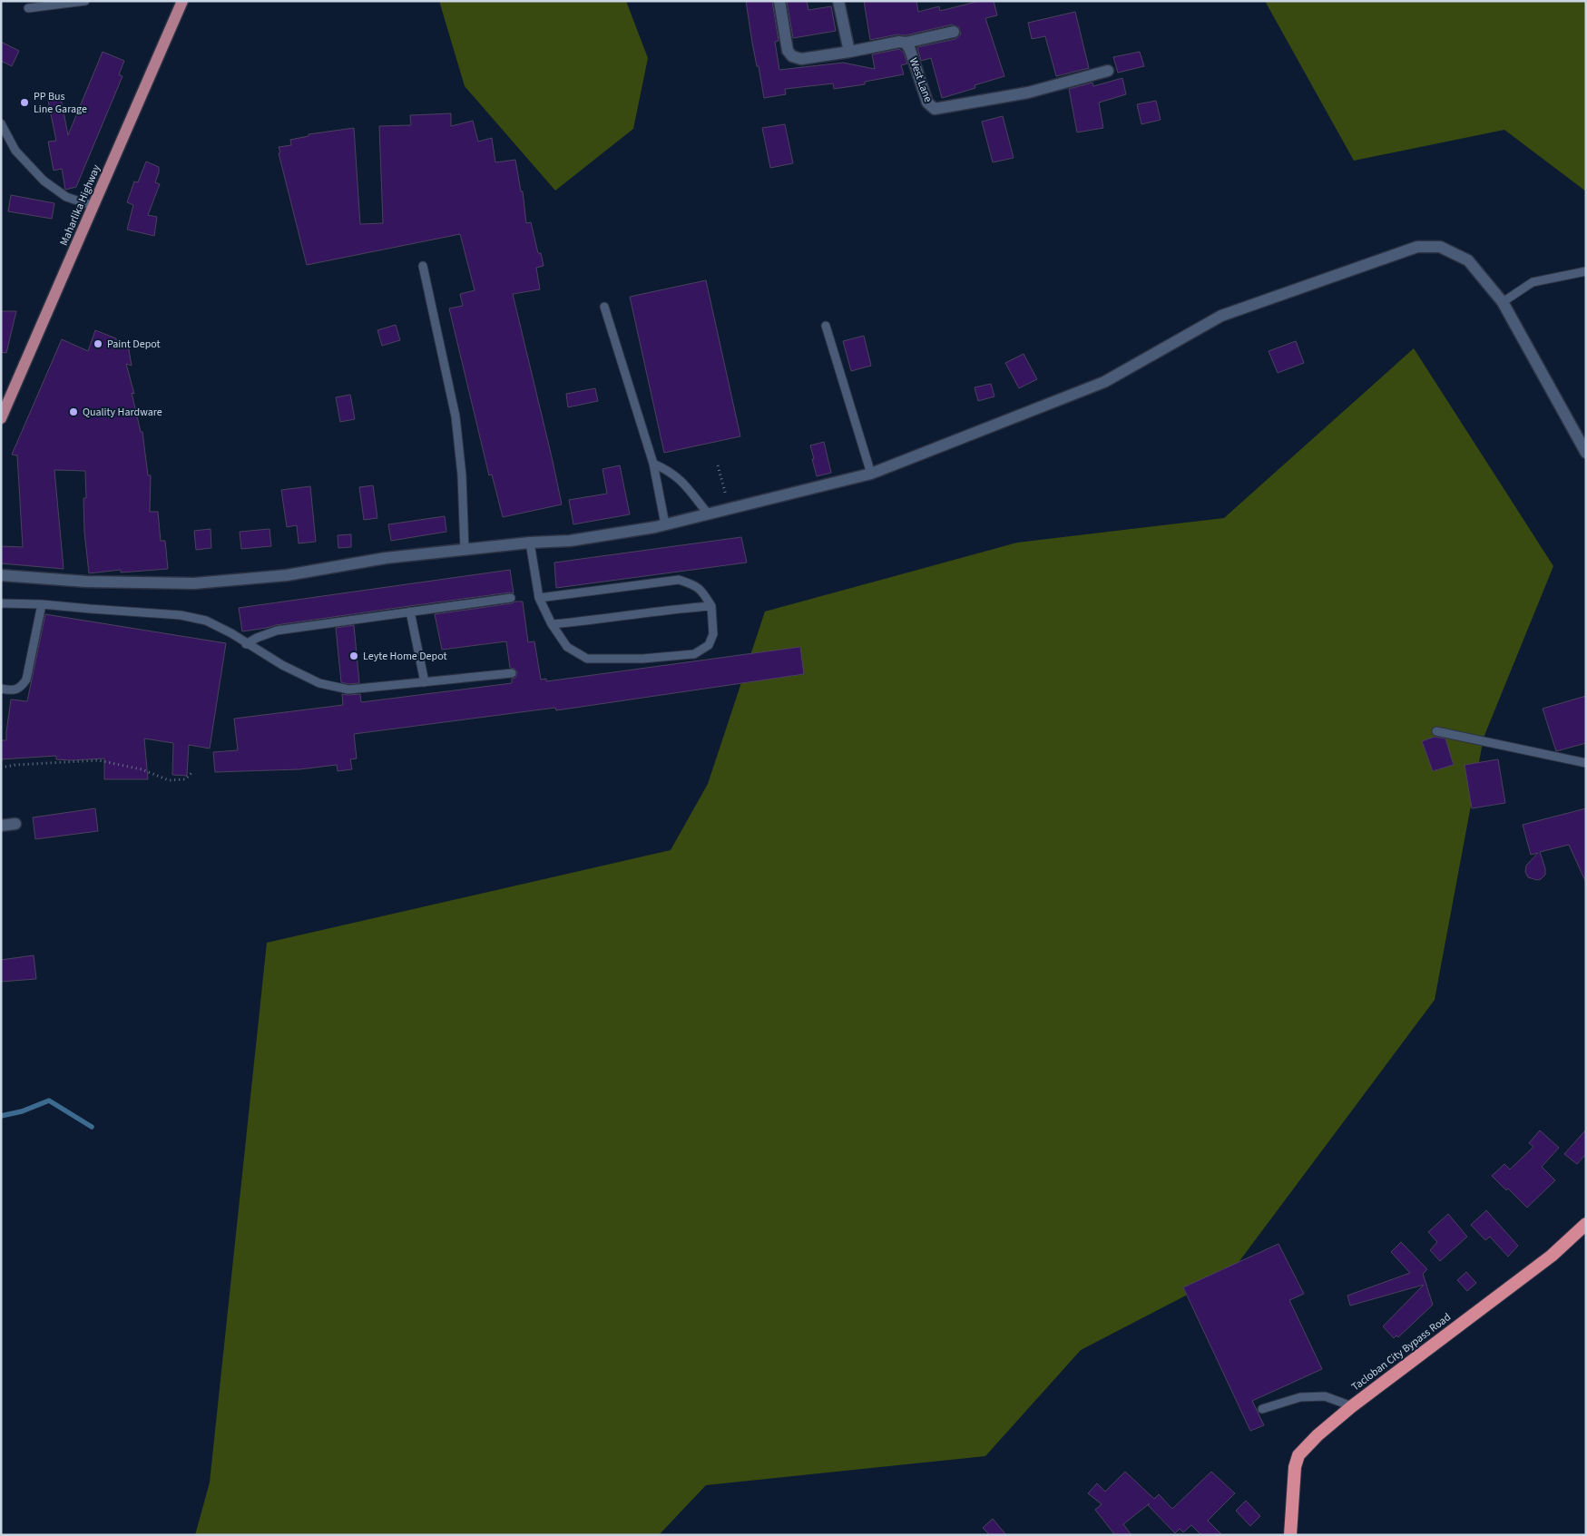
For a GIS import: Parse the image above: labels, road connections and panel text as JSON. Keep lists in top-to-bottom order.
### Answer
{
  "streets": {
    "highway": ["Tacloban City Bypass Road"],
    "main road": ["Maharlika Highway"],
    "street": ["West Lane"]
  },
  "places": [
    "PP Bus Line Garage",
    "Paint Depot",
    "Quality Hardware",
    "Leyte Home Depot"
  ]
}
